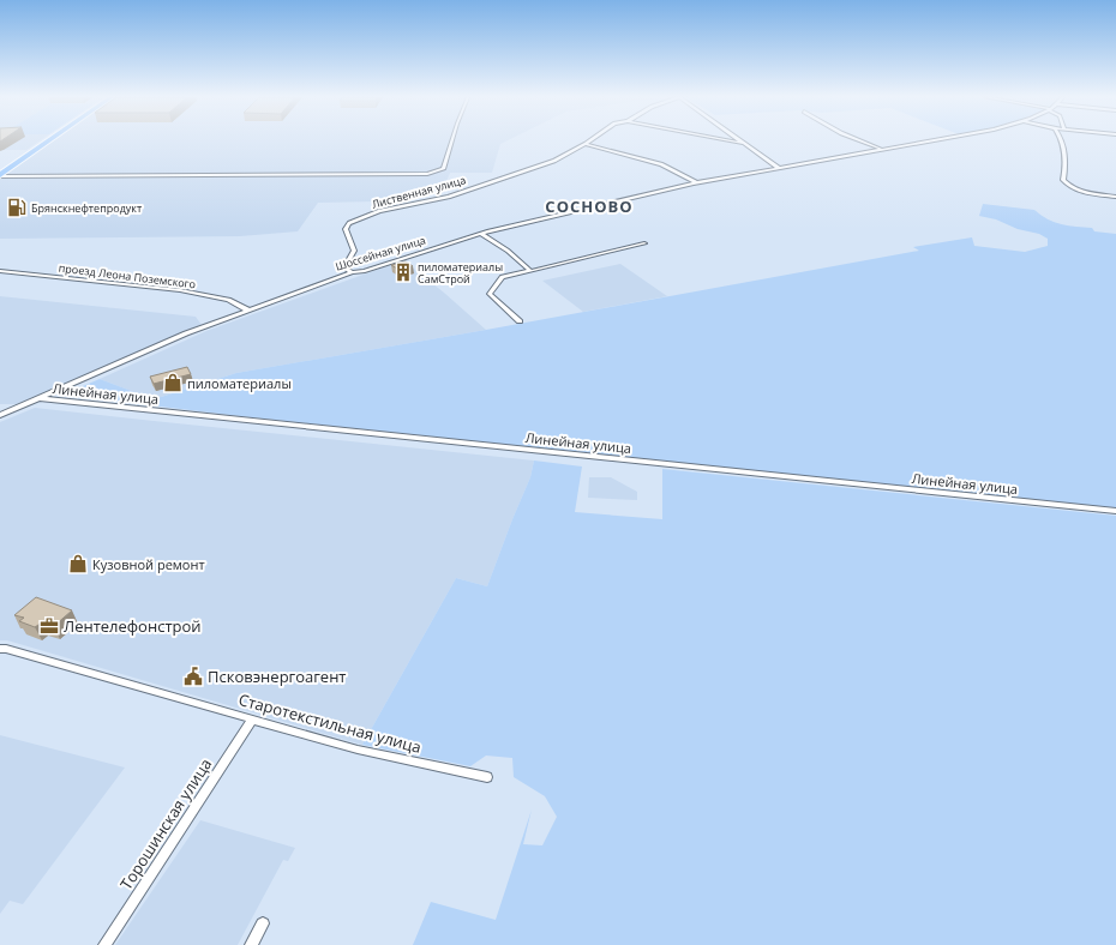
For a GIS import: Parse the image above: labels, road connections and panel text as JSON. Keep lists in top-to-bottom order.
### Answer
{
  "streets": {
    "street": [
      "Лиственная улица",
      "Шоссейная улица",
      "проезд Леона Поземского",
      "Линейная улица",
      "Старотекстильная улица",
      "Торошинская улица"
    ]
  },
  "crossings": [
    ["Лиственная улица", "Шоссейная улица"],
    ["Шоссейная улица", "проезд Леона Поземского"],
    ["Шоссейная улица", "Линейная улица"],
    ["Старотекстильная улица", "Торошинская улица"]
  ],
  "districts": ["СОСНОВО"],
  "places": {
    "fuel station": ["Брянскнефтепродукт"],
    "building": ["пиломатериалы СамСтрой"],
    "shop": ["пиломатериалы", "Кузовной ремонт"],
    "office": ["Лентелефонстрой"],
    "public building": ["Псковэнергоагент"]
  }
}
